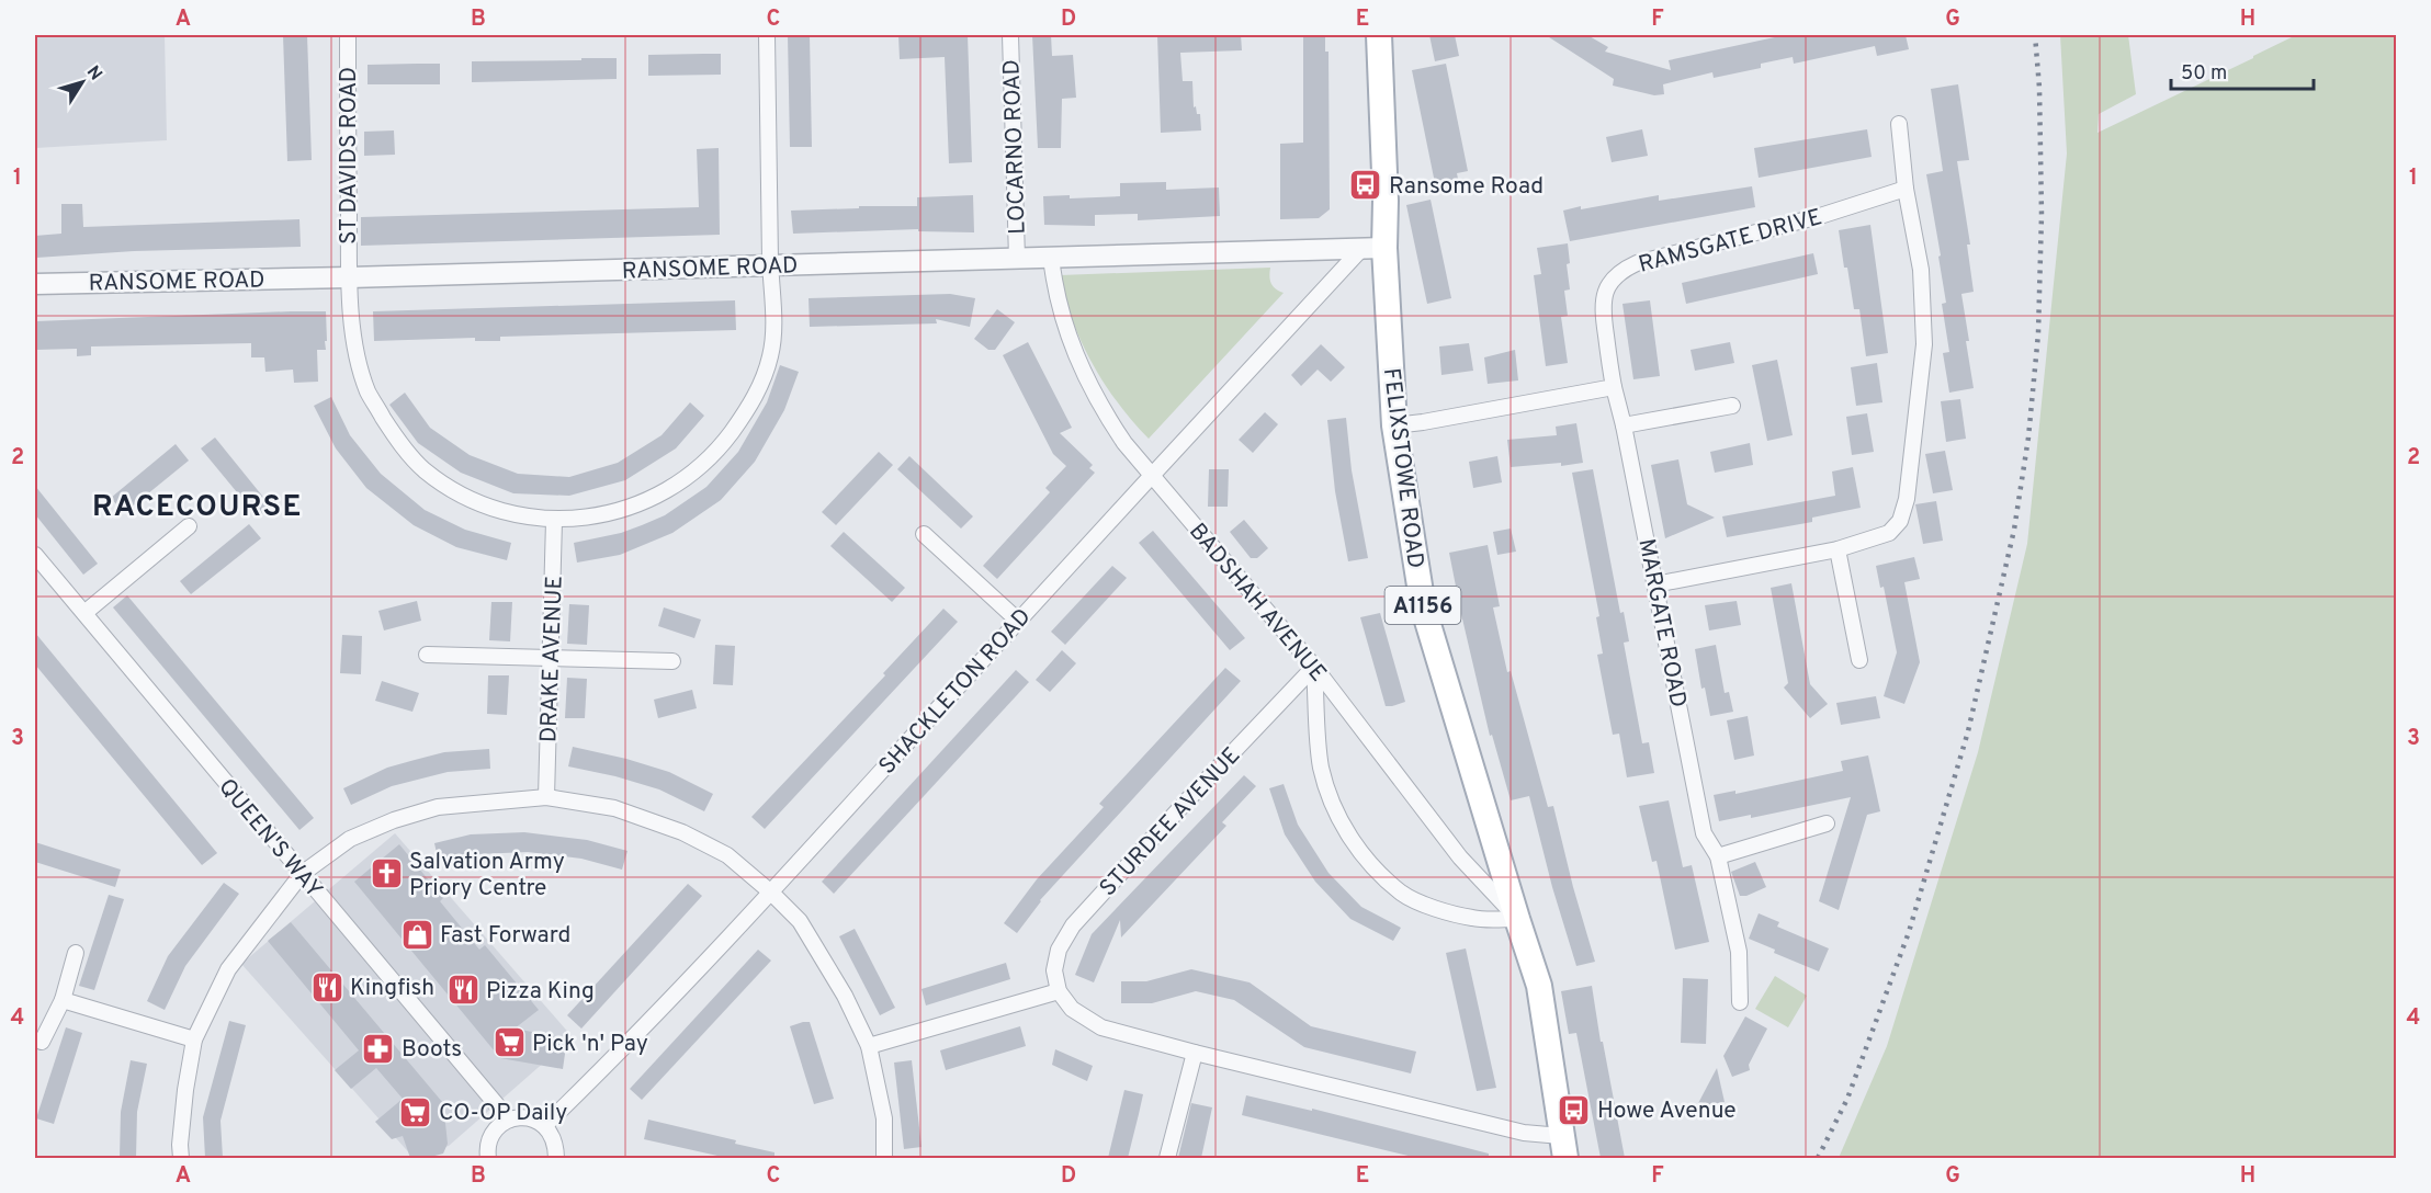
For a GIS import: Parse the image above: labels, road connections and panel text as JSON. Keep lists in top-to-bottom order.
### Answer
{
  "streets": {
    "main road": ["FELIXSTOWE ROAD", "A1156"],
    "street": [
      "LOCARNO ROAD",
      "ST DAVIDS ROAD",
      "RAMSGATE DRIVE",
      "RANSOME ROAD",
      "BADSHAH AVENUE",
      "MARGATE ROAD",
      "DRAKE AVENUE",
      "SHACKLETON ROAD",
      "STURDEE AVENUE",
      "QUEEN'S WAY"
    ]
  },
  "crossings": [
    ["LOCARNO ROAD", "RANSOME ROAD"],
    ["ST DAVIDS ROAD", "RANSOME ROAD"],
    ["ST DAVIDS ROAD", "DRAKE AVENUE"],
    ["RAMSGATE DRIVE", "MARGATE ROAD"],
    ["RANSOME ROAD", "FELIXSTOWE ROAD"],
    ["RANSOME ROAD", "BADSHAH AVENUE"],
    ["RANSOME ROAD", "SHACKLETON ROAD"],
    ["FELIXSTOWE ROAD", "BADSHAH AVENUE"],
    ["FELIXSTOWE ROAD", "SHACKLETON ROAD"],
    ["BADSHAH AVENUE", "SHACKLETON ROAD"],
    ["BADSHAH AVENUE", "STURDEE AVENUE"]
  ],
  "districts": ["RACECOURSE"],
  "places": {
    "bus stop": ["Ransome Road", "Howe Avenue"],
    "church": ["Salvation Army Priory Centre"],
    "shop": ["Fast Forward"],
    "restaurant": ["Kingfish", "Pizza King"],
    "supermarket": ["Pick 'n' Pay", "CO-OP Daily"],
    "pharmacy": ["Boots"]
  },
  "scale_bar": "50 m",
  "north": "top right",
  "grid": {
    "columns": [
      "A",
      "B",
      "C",
      "D",
      "E",
      "F",
      "G",
      "H"
    ],
    "rows": [
      "1",
      "2",
      "3",
      "4"
    ]
  }
}
